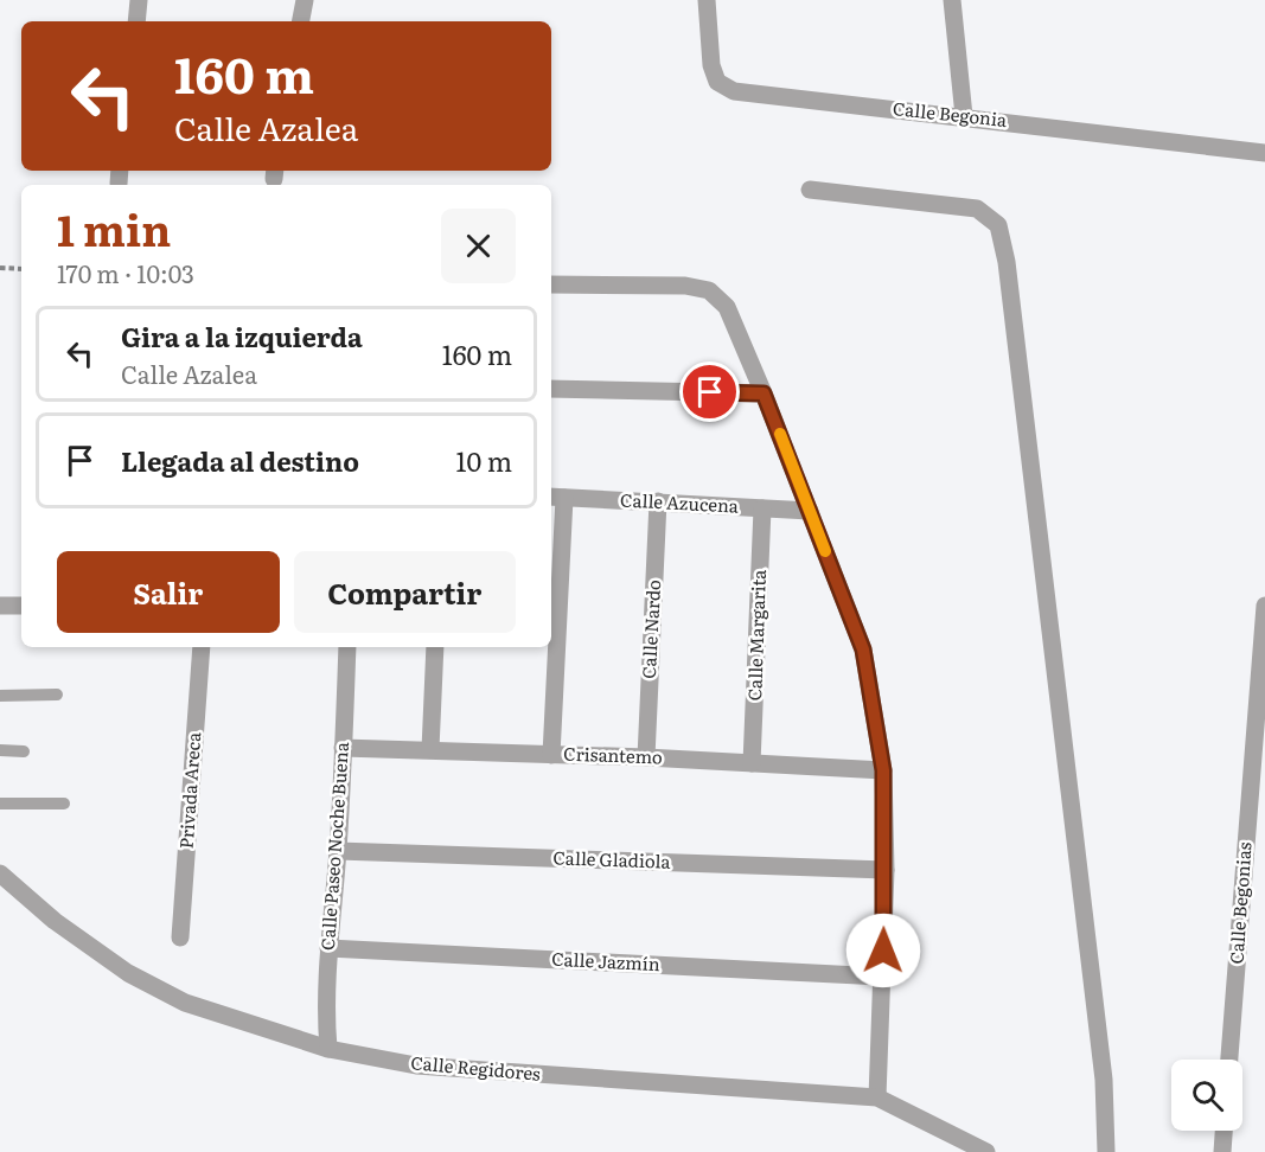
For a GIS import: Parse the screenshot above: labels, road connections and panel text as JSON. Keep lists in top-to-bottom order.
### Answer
{
  "streets": {
    "street": [
      "Calle Begonia",
      "Calle Azucena",
      "Calle Nardo",
      "Calle Margarita",
      "Crisantemo",
      "Privada Areca",
      "Calle Paseo Noche Buena",
      "Calle Gladiola",
      "Calle Begonias",
      "Calle Jazmín",
      "Calle Regidores"
    ]
  },
  "crossings": [
    ["Calle Azucena", "Calle Nardo"],
    ["Calle Azucena", "Calle Margarita"],
    ["Calle Nardo", "Crisantemo"],
    ["Calle Margarita", "Crisantemo"],
    ["Crisantemo", "Calle Paseo Noche Buena"],
    ["Calle Paseo Noche Buena", "Calle Gladiola"],
    ["Calle Paseo Noche Buena", "Calle Jazmín"],
    ["Calle Paseo Noche Buena", "Calle Regidores"]
  ],
  "page": {
    "turn": ["160 m", "Calle Azalea"],
    "heading": ["1 min", "170 m · 10:03"],
    "list": [
      {
        "name": "Gira a la izquierda",
        "note": "Calle Azalea",
        "value": "160 m"
      },
      {
        "name": "Llegada al destino",
        "value": "10 m"
      }
    ],
    "buttons": ["Salir", "Compartir"]
  }
}
